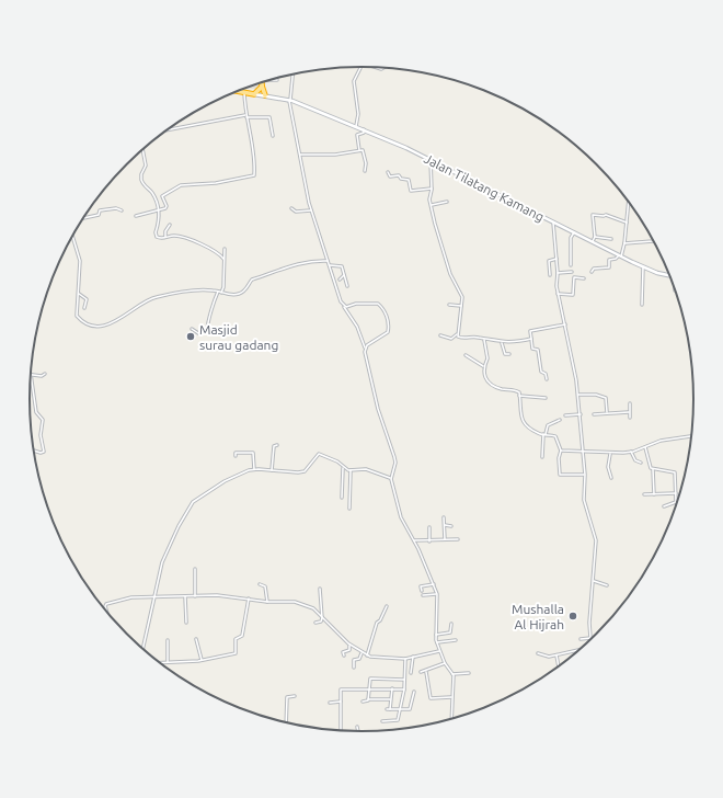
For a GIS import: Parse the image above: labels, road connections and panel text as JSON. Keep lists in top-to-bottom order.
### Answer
{
  "streets": {
    "street": ["Jalan Tilatang Kamang"]
  },
  "places": ["Masjid surau gadang", "Mushalla Al Hijrah"]
}
